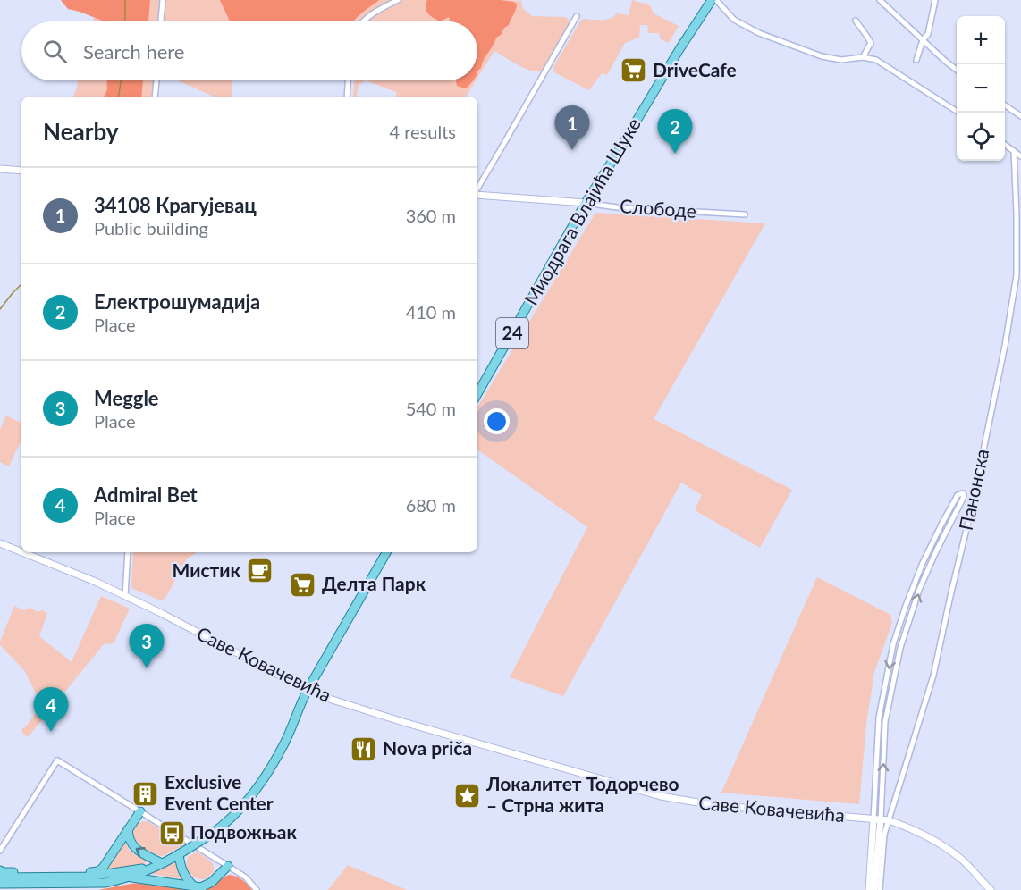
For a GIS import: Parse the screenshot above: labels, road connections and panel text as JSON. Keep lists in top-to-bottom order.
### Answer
{
  "streets": {
    "main road": ["Миодрага Влајића Шуке", "24"],
    "street": ["Слободе", "Панонска", "Саве Ковачевића"]
  },
  "crossings": [
    ["Слободе", "Миодрага Влајића Шуке"],
    ["Панонска", "Саве Ковачевића"]
  ],
  "places": {
    "supermarket": ["DriveCafe", "Делта Парк"],
    "cafe": ["Мистик"],
    "restaurant": ["Nova priča"],
    "building": ["Exclusive Event Center"],
    "place": ["Локалитет Тодорчево – Стрна жита"],
    "bus stop": ["Подвожњак"]
  },
  "page": {
    "map_buttons": ["+", "−"],
    "search": "Search here",
    "heading": ["Nearby", "4 results"],
    "pins": [
      "1",
      "2",
      "3",
      "4"
    ],
    "list": [
      {
        "mark": "1",
        "name": "34108 Крагујевац",
        "note": "Public building",
        "value": "360 m"
      },
      {
        "mark": "2",
        "name": "Електрошумадија",
        "note": "Place",
        "value": "410 m"
      },
      {
        "mark": "3",
        "name": "Meggle",
        "note": "Place",
        "value": "540 m"
      },
      {
        "mark": "4",
        "name": "Admiral Bet",
        "note": "Place",
        "value": "680 m"
      }
    ]
  }
}
